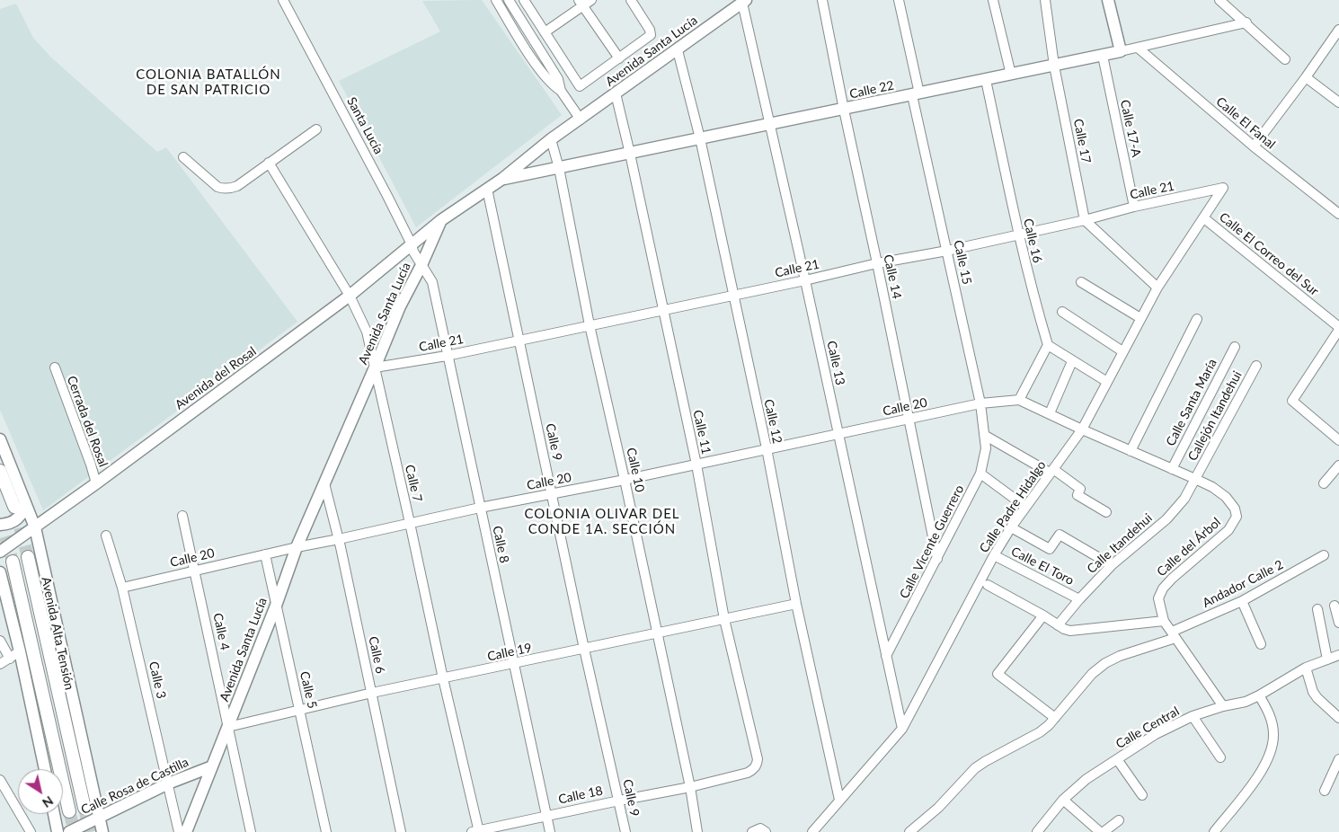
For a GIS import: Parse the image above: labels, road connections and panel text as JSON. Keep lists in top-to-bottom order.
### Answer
{
  "streets": {
    "main road": ["Avenida Alta Tensión"],
    "street": [
      "Avenida Santa Lucía",
      "Calle 22",
      "Calle El Fanal",
      "Santa Lucía",
      "Calle 17-A",
      "Calle 17",
      "Calle 21",
      "Calle 16",
      "Calle El Correo del Sur",
      "Calle 15",
      "Calle 14",
      "Calle 13",
      "Avenida del Rosal",
      "Calle Santa María",
      "Calle 20",
      "Callejón Itandehui",
      "Cerrada del Rosal",
      "Calle 12",
      "Calle 11",
      "Calle 9",
      "Calle 10",
      "Calle 7",
      "Calle Padre Hidalgo",
      "Calle Vicente Guerrero",
      "Calle Itandehui",
      "Calle 8",
      "Calle del Árbol",
      "Calle El Toro",
      "Andador Calle 2",
      "Calle 4",
      "Calle 19",
      "Calle 6",
      "Calle 3",
      "Calle 5",
      "Calle Central",
      "Calle Rosa de Castilla",
      "Calle 18"
    ]
  },
  "crossings": [
    ["Avenida Santa Lucía", "Calle 22"],
    ["Avenida Santa Lucía", "Santa Lucía"],
    ["Avenida Santa Lucía", "Calle 21"],
    ["Avenida Santa Lucía", "Calle 13"],
    ["Avenida Santa Lucía", "Avenida del Rosal"],
    ["Avenida Santa Lucía", "Calle 20"],
    ["Avenida Santa Lucía", "Calle 12"],
    ["Avenida Santa Lucía", "Calle 11"],
    ["Avenida Santa Lucía", "Calle 9"],
    ["Avenida Santa Lucía", "Calle 10"],
    ["Avenida Santa Lucía", "Calle 7"],
    ["Avenida Santa Lucía", "Calle 8"],
    ["Avenida Santa Lucía", "Calle 4"],
    ["Avenida Santa Lucía", "Calle 19"],
    ["Avenida Santa Lucía", "Calle 6"],
    ["Avenida Santa Lucía", "Calle 5"],
    ["Avenida Santa Lucía", "Calle Rosa de Castilla"],
    ["Calle 22", "Calle El Fanal"],
    ["Calle 22", "Calle 17-A"],
    ["Calle 22", "Calle 17"],
    ["Calle 22", "Calle 16"],
    ["Calle 22", "Calle 15"],
    ["Calle 22", "Calle 14"],
    ["Calle 22", "Calle 13"],
    ["Calle 22", "Calle 12"],
    ["Calle 22", "Calle 11"],
    ["Calle 22", "Calle 10"],
    ["Santa Lucía", "Avenida del Rosal"],
    ["Santa Lucía", "Calle 8"],
    ["Calle 17-A", "Calle 21"],
    ["Calle 17", "Calle 21"],
    ["Calle 21", "Calle 16"],
    ["Calle 21", "Calle 15"],
    ["Calle 21", "Calle 14"],
    ["Calle 21", "Calle 13"],
    ["Calle 21", "Calle 12"],
    ["Calle 21", "Calle 11"],
    ["Calle 21", "Calle 9"],
    ["Calle 21", "Calle 10"],
    ["Calle 21", "Calle 7"],
    ["Calle 21", "Calle Padre Hidalgo"],
    ["Calle 21", "Calle 8"],
    ["Calle El Correo del Sur", "Calle Padre Hidalgo"],
    ["Calle 15", "Calle 20"],
    ["Calle 15", "Calle Vicente Guerrero"],
    ["Calle 14", "Calle 20"],
    ["Calle 14", "Calle Vicente Guerrero"],
    ["Calle 13", "Calle 20"],
    ["Calle 13", "Calle Padre Hidalgo"],
    ["Calle 13", "Calle Vicente Guerrero"],
    ["Avenida del Rosal", "Cerrada del Rosal"],
    ["Avenida del Rosal", "Calle 7"],
    ["Avenida del Rosal", "Avenida Alta Tensión"],
    ["Calle Santa María", "Calle del Árbol"],
    ["Calle 20", "Calle 12"],
    ["Calle 20", "Calle 11"],
    ["Calle 20", "Calle 9"],
    ["Calle 20", "Calle 10"],
    ["Calle 20", "Calle 7"],
    ["Calle 20", "Calle 8"],
    ["Calle 20", "Calle del Árbol"],
    ["Calle 20", "Calle 4"],
    ["Calle 20", "Calle 6"],
    ["Calle 20", "Calle 3"],
    ["Calle 20", "Calle 5"],
    ["Callejón Itandehui", "Calle Itandehui"],
    ["Callejón Itandehui", "Calle del Árbol"],
    ["Calle 12", "Calle Padre Hidalgo"],
    ["Calle 12", "Calle 19"],
    ["Calle 11", "Calle 19"],
    ["Calle 11", "Calle 18"],
    ["Calle 9", "Calle 19"],
    ["Calle 9", "Calle 18"],
    ["Calle 10", "Calle 19"],
    ["Calle 10", "Calle 18"],
    ["Calle 7", "Calle 19"],
    ["Calle 7", "Calle 18"],
    ["Calle Padre Hidalgo", "Calle del Árbol"],
    ["Calle Padre Hidalgo", "Calle El Toro"],
    ["Calle Itandehui", "Calle del Árbol"],
    ["Calle Itandehui", "Calle El Toro"],
    ["Calle 8", "Calle 19"],
    ["Calle 8", "Calle 18"],
    ["Calle del Árbol", "Andador Calle 2"],
    ["Calle del Árbol", "Calle Central"],
    ["Calle 4", "Calle 19"],
    ["Avenida Alta Tensión", "Calle Rosa de Castilla"],
    ["Calle 19", "Calle 6"],
    ["Calle 19", "Calle 5"],
    ["Calle 3", "Calle Rosa de Castilla"]
  ],
  "districts": ["COLONIA BATALLÓN DE SAN PATRICIO", "COLONIA OLIVAR DEL CONDE 1A. SECCIÓN"],
  "north": "bottom right"
}
